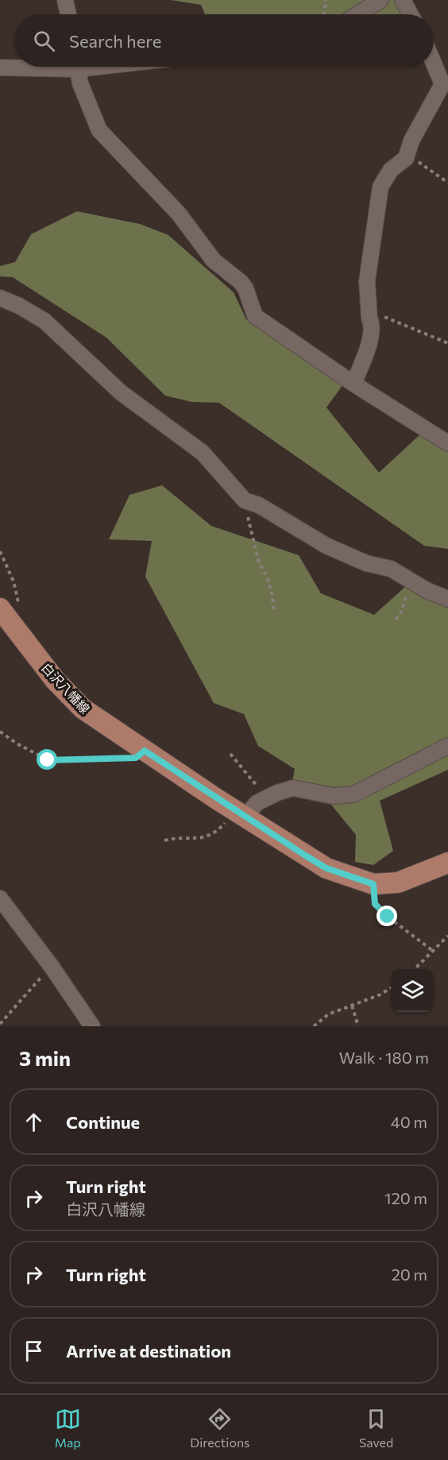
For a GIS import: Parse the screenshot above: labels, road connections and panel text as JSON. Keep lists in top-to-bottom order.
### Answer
{
  "streets": {
    "main road": ["白沢八幡線"]
  },
  "page": {
    "search": "Search here",
    "heading": ["3 min", "Walk · 180 m"],
    "list": [
      ["Continue", "40 m"],
      ["Turn right", "白沢八幡線", "120 m"],
      ["Turn right", "20 m"],
      "Arrive at destination"
    ],
    "nav": ["Map", "Directions", "Saved"]
  }
}
